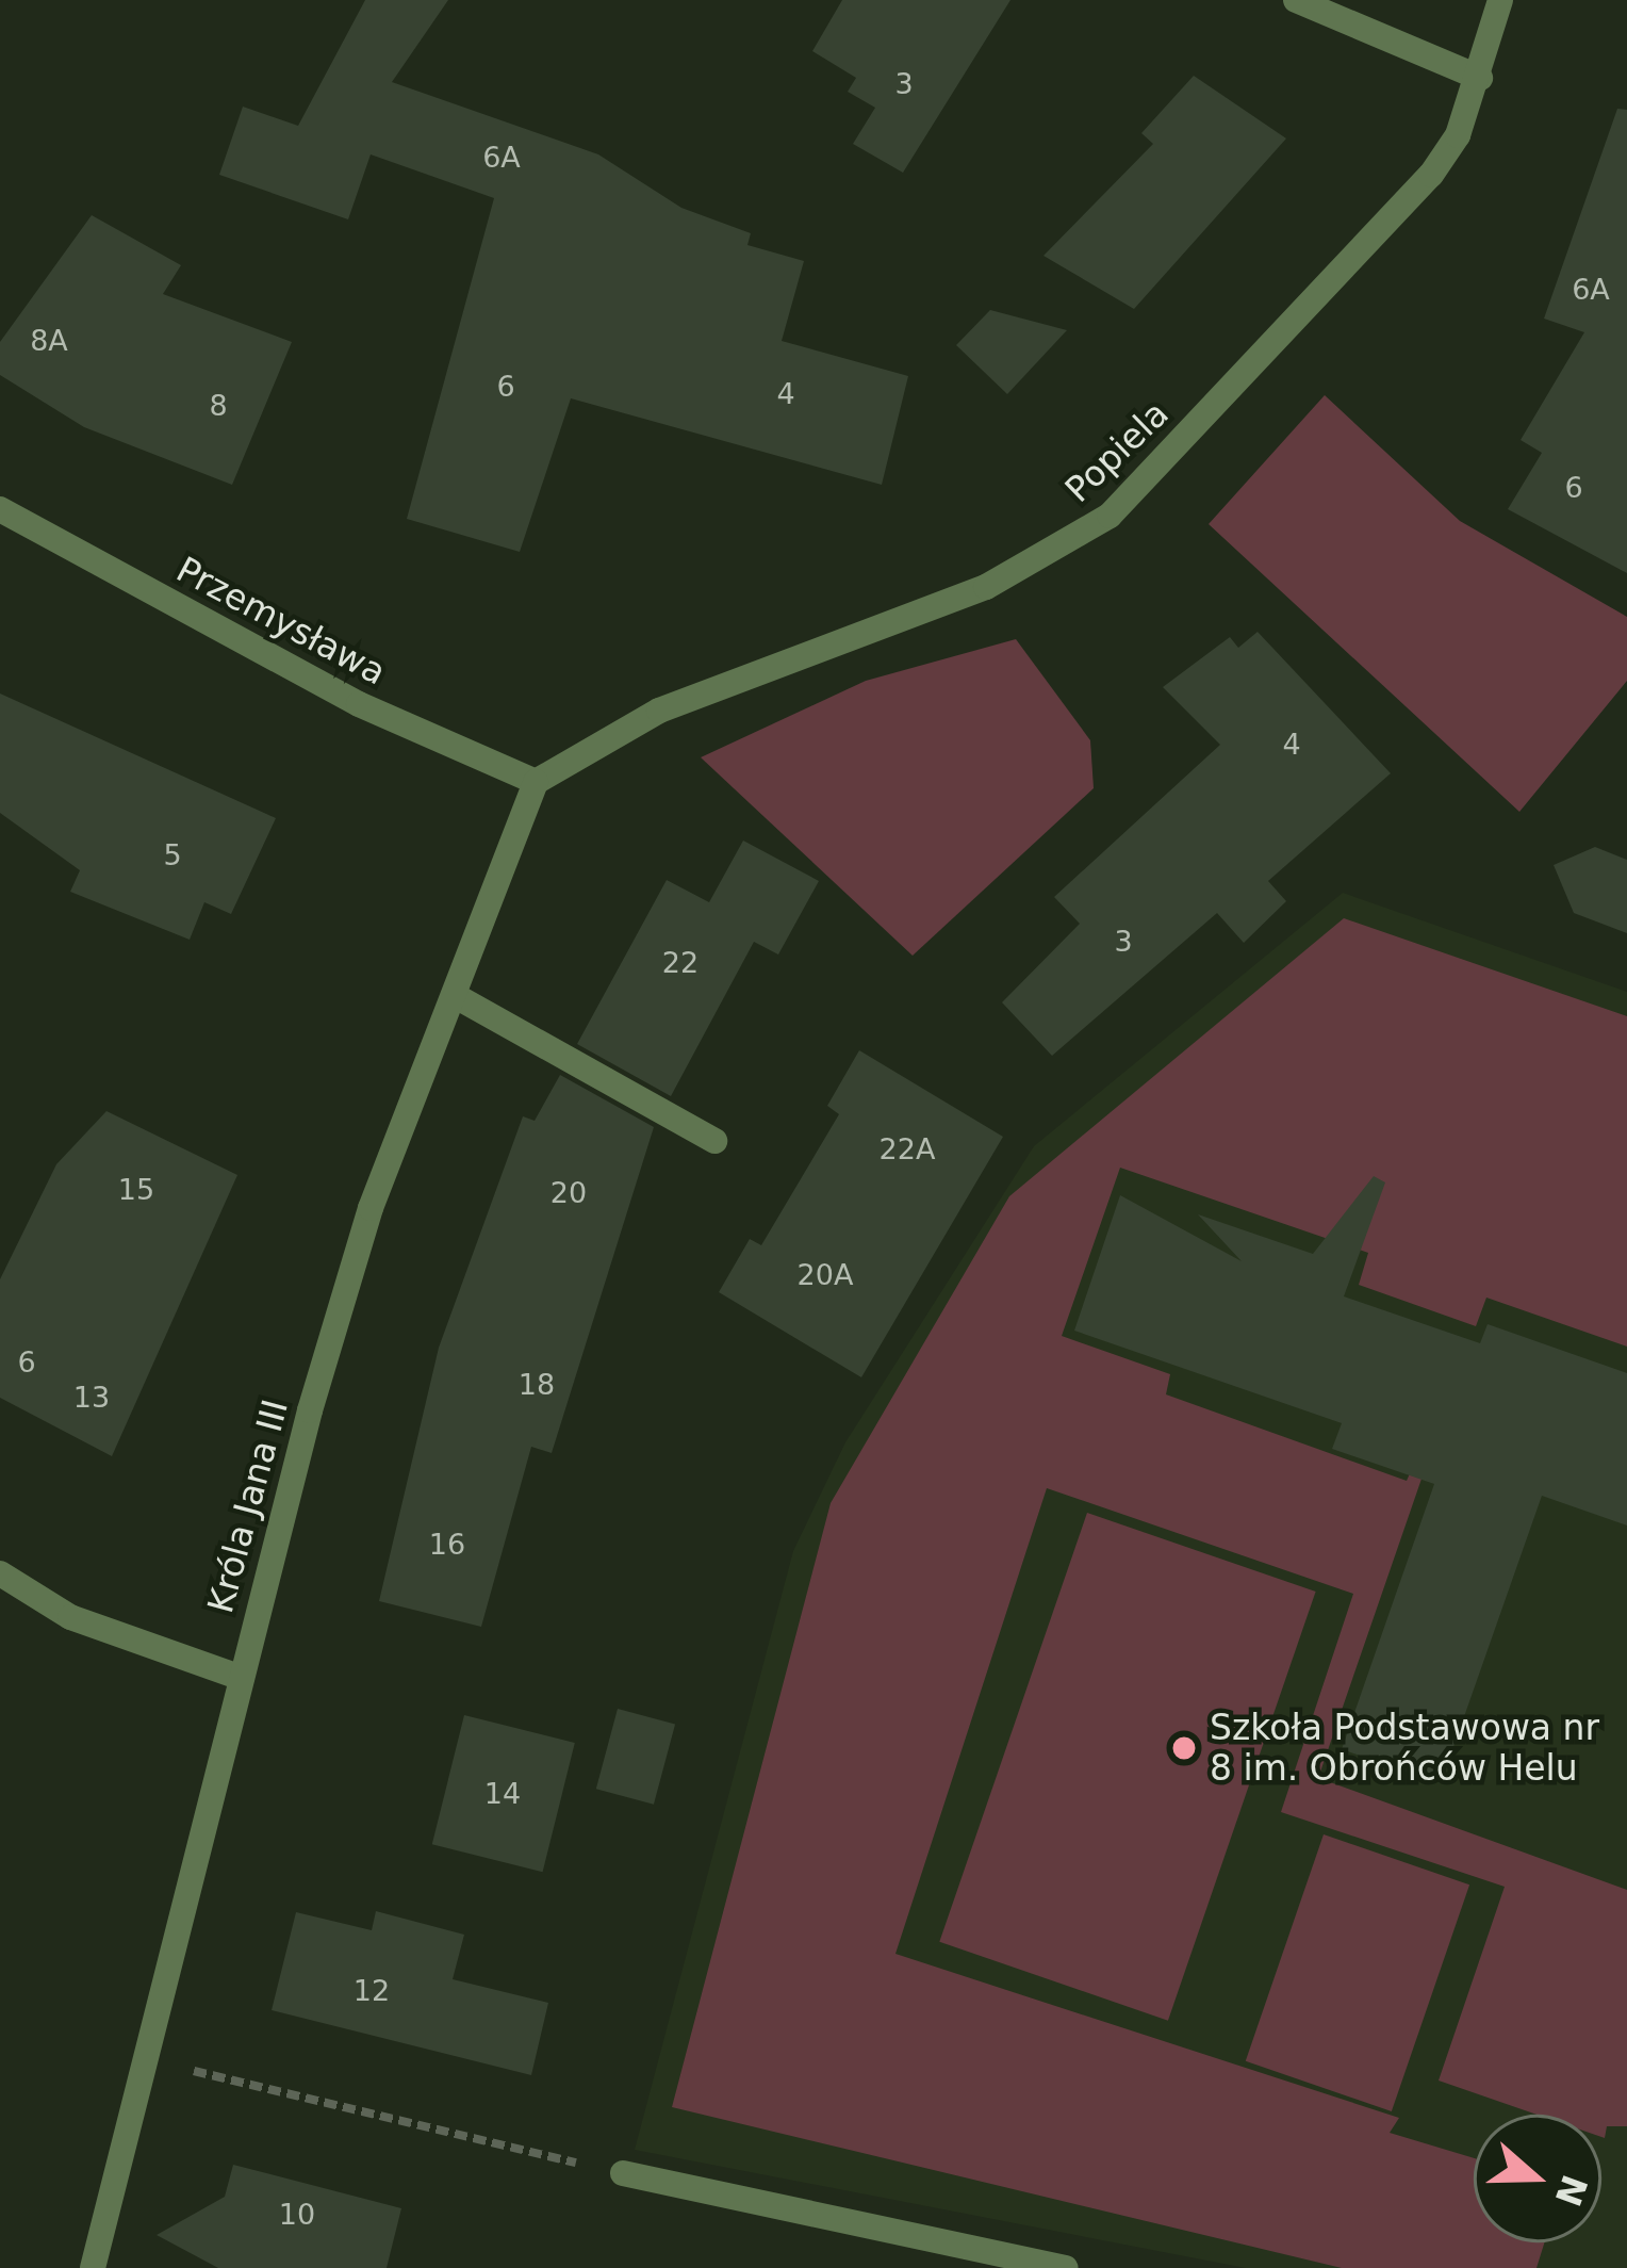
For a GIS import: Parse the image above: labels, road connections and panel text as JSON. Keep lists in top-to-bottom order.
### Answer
{
  "streets": {
    "street": ["Popiela", "Przemysława", "Króla Jana III"]
  },
  "crossings": [
    ["Popiela", "Przemysława"],
    ["Popiela", "Króla Jana III"],
    ["Przemysława", "Króla Jana III"]
  ],
  "places": ["Szkoła Podstawowa nr 8 im. Obrońców Helu"],
  "house_numbers": [
    "3",
    "6A",
    "6A",
    "8A",
    "6",
    "4",
    "8",
    "6",
    "4",
    "5",
    "3",
    "22",
    "22A",
    "15",
    "20",
    "20A",
    "6",
    "18",
    "13",
    "16",
    "14",
    "12",
    "10"
  ],
  "north": "right"
}
